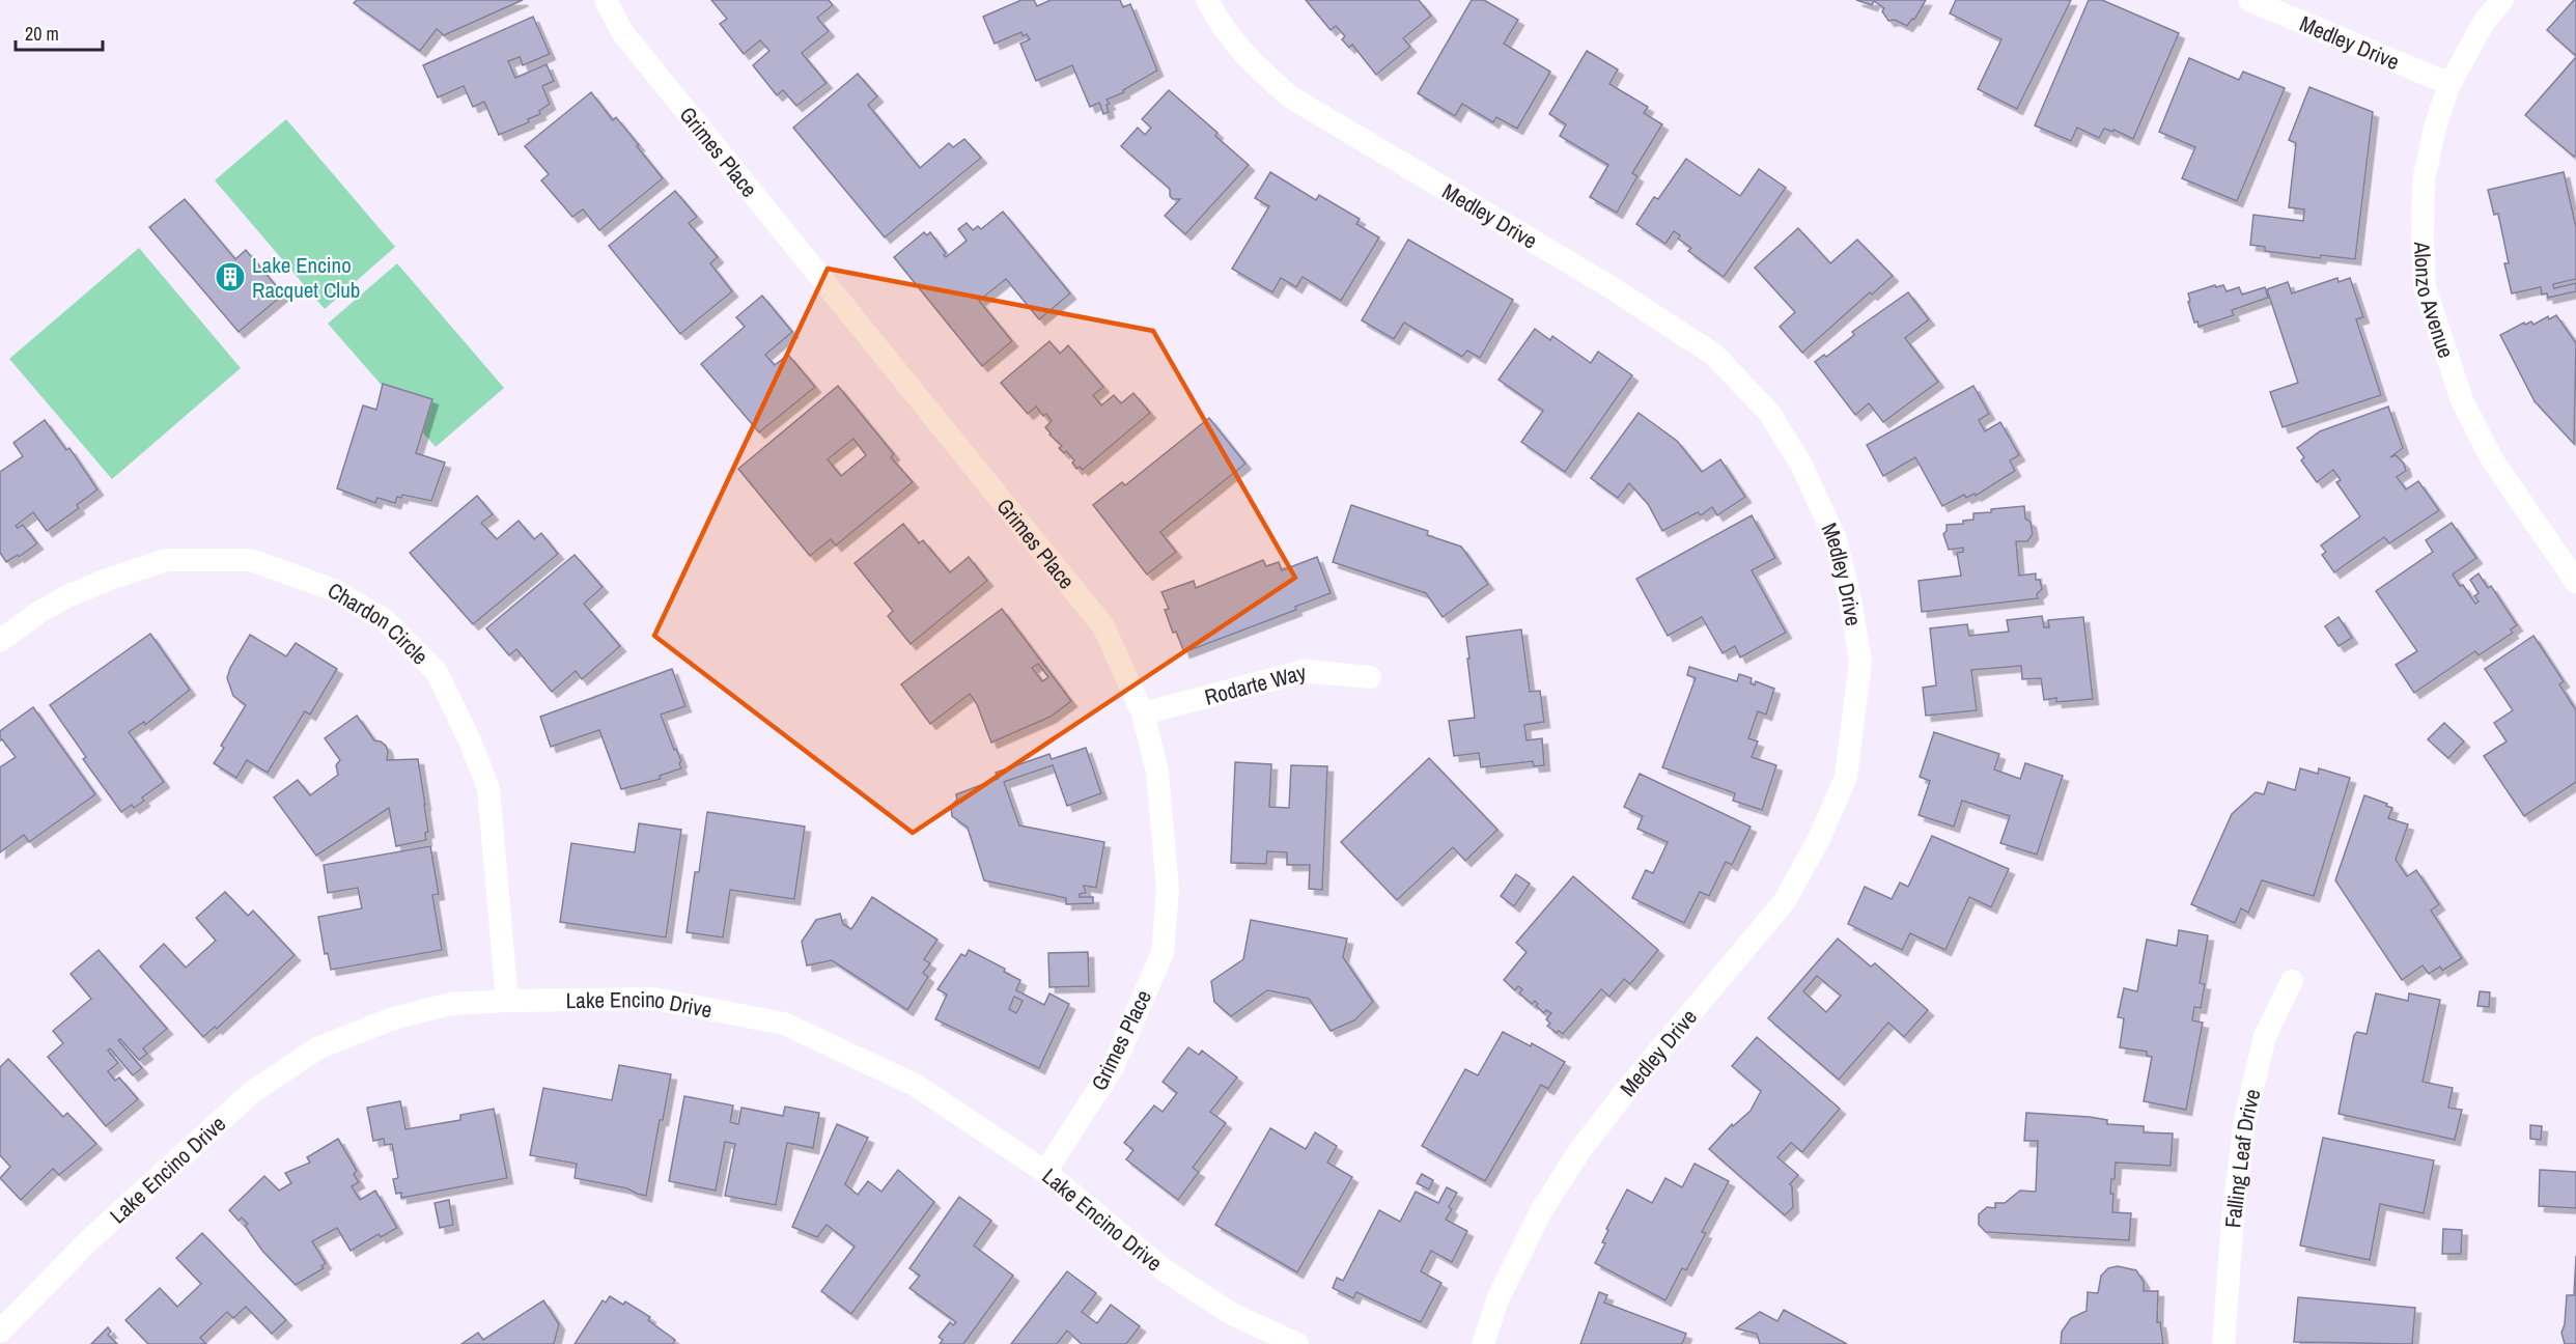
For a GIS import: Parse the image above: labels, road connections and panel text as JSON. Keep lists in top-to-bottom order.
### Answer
{
  "streets": {
    "street": [
      "Medley Drive",
      "Grimes Place",
      "Alonzo Avenue",
      "Chardon Circle",
      "Rodarte Way",
      "Lake Encino Drive",
      "Falling Leaf Drive"
    ]
  },
  "crossings": [
    ["Medley Drive", "Alonzo Avenue"],
    ["Grimes Place", "Rodarte Way"],
    ["Grimes Place", "Lake Encino Drive"],
    ["Chardon Circle", "Lake Encino Drive"]
  ],
  "places": {
    "building": ["Lake Encino Racquet Club"]
  },
  "scale_bar": "20 m"
}
